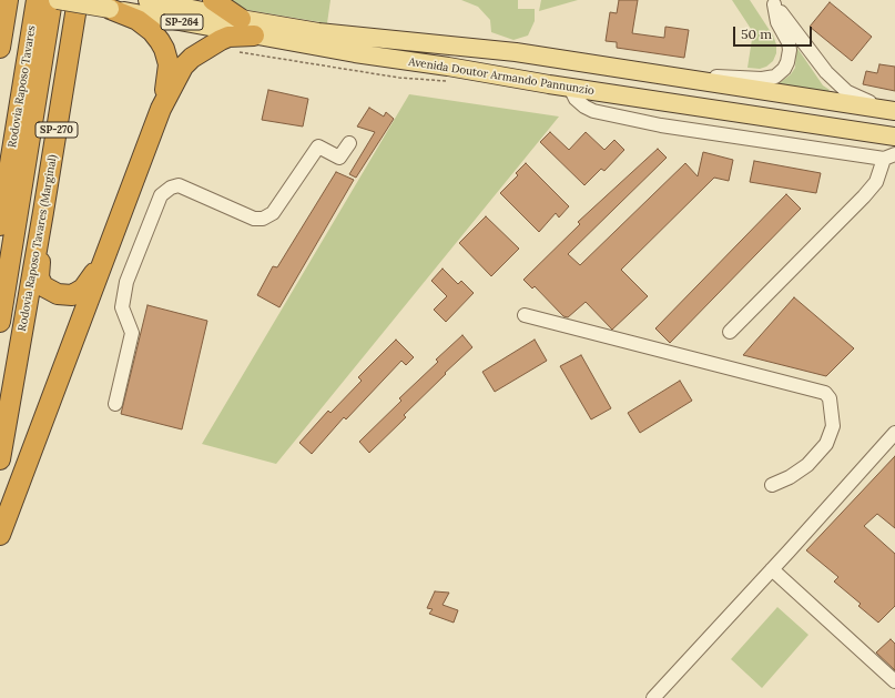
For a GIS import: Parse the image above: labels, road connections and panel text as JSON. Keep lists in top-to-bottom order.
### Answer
{
  "streets": {
    "highway": ["Rodovia Raposo Tavares", "SP-270", "Rodovia Raposo Tavares (Marginal)"],
    "main road": ["SP-264", "Avenida Doutor Armando Pannunzio"]
  },
  "crossings": [
    ["SP-264", "Avenida Doutor Armando Pannunzio"]
  ],
  "scale_bar": "50 m"
}
